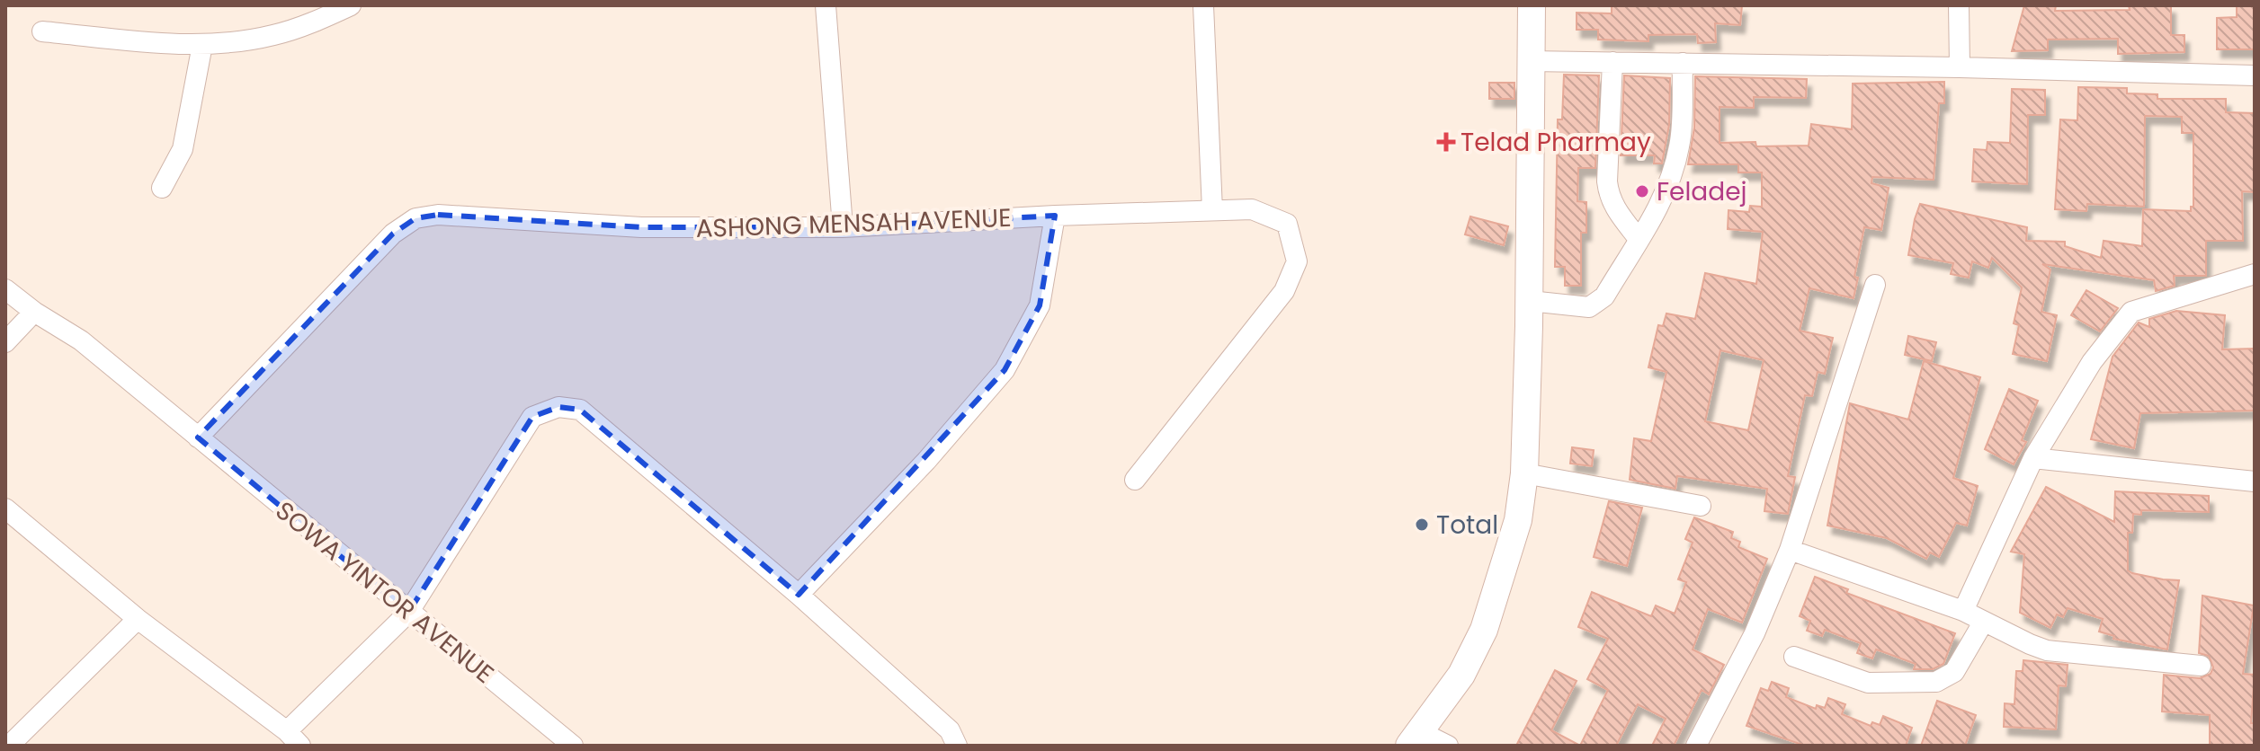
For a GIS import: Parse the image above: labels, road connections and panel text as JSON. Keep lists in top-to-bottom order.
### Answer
{
  "streets": {
    "street": ["ASHONG MENSAH AVENUE", "SOWA YINTOR AVENUE"]
  },
  "crossings": [
    ["ASHONG MENSAH AVENUE", "SOWA YINTOR AVENUE"]
  ],
  "places": {
    "health": ["Telad Pharmay"],
    "other": ["Feladej", "Total"]
  }
}
